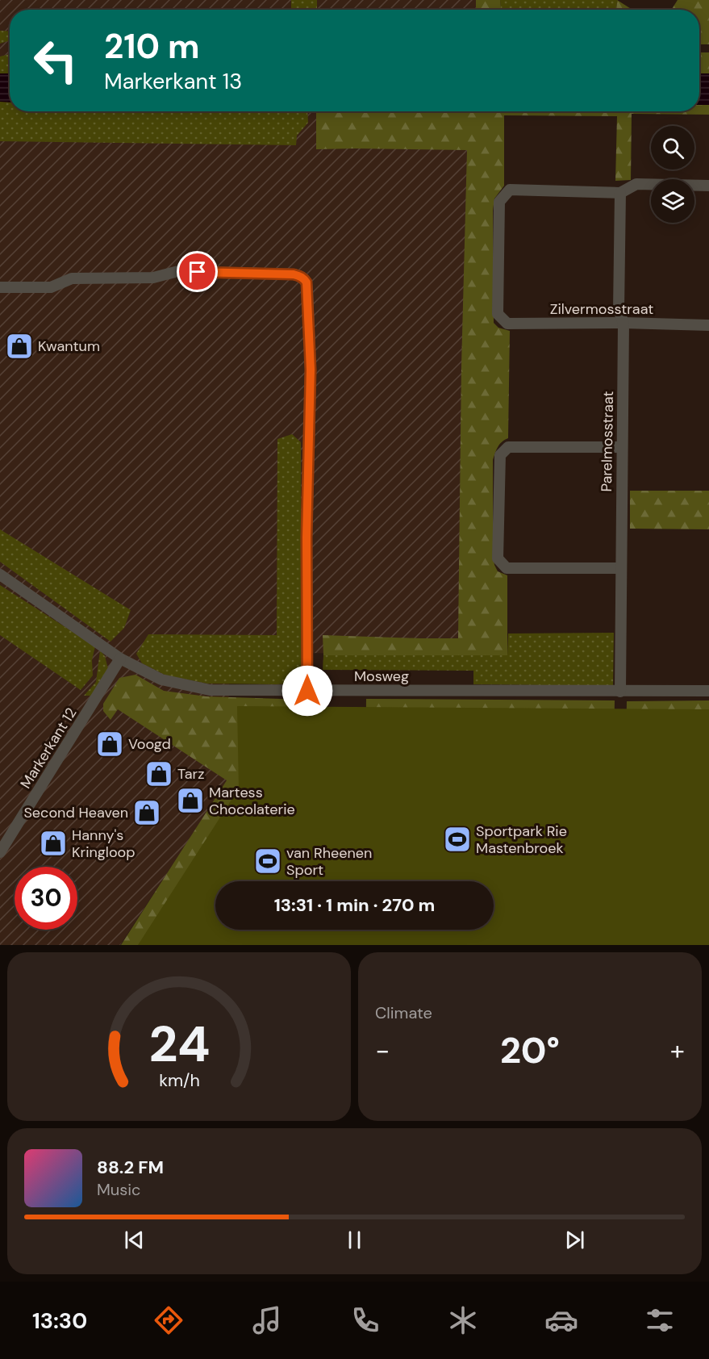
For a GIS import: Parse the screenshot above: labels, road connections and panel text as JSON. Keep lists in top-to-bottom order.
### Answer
{
  "streets": {
    "street": [
      "Zilvermosstraat",
      "Parelmosstraat",
      "Mosweg",
      "Markerkant 12"
    ]
  },
  "crossings": [
    ["Zilvermosstraat", "Parelmosstraat"],
    ["Parelmosstraat", "Mosweg"],
    ["Mosweg", "Markerkant 12"]
  ],
  "places": {
    "shop": [
      "Kwantum",
      "Voogd",
      "Tarz",
      "Martess Chocolaterie",
      "Second Heaven",
      "Hanny's Kringloop"
    ],
    "sports": ["Sportpark Rie Mastenbroek", "van Rheenen Sport"]
  },
  "page": {
    "turn": ["210 m", "Markerkant 13"],
    "limit": "30",
    "trip": "13:31 · 1 min · 270 m",
    "tile": "Climate",
    "heat": ["−", "20°", "+"],
    "song": ["88.2 FM", "Music"],
    "tabs": "13:30",
    "gauge": ["24", "km/h"]
  }
}
